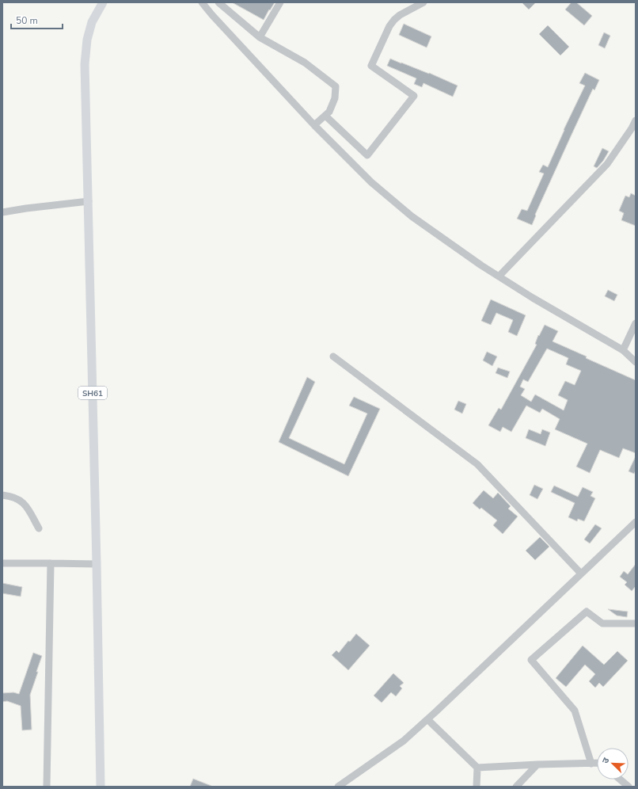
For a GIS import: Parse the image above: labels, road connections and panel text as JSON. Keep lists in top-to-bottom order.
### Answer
{
  "streets": {
    "main road": ["SH61"]
  },
  "scale_bar": "50 m",
  "north": "top left"
}
